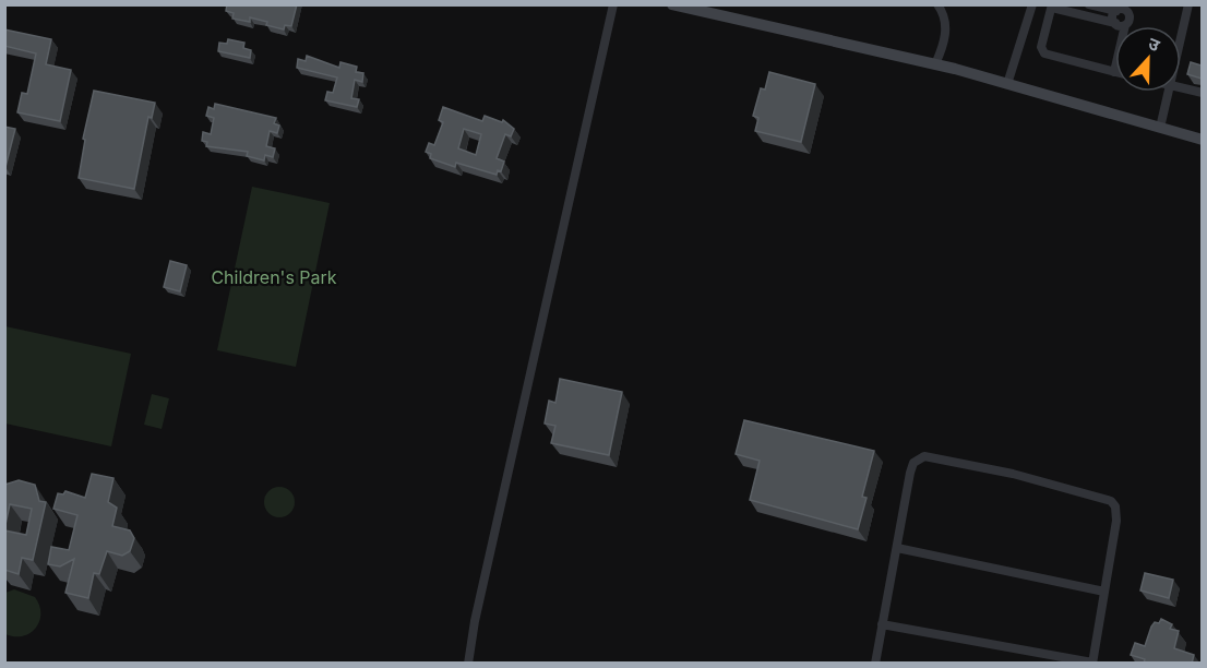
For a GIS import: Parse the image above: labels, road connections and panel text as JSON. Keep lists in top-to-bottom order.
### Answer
{
  "parks": ["Children's Park"],
  "north": "top"
}
